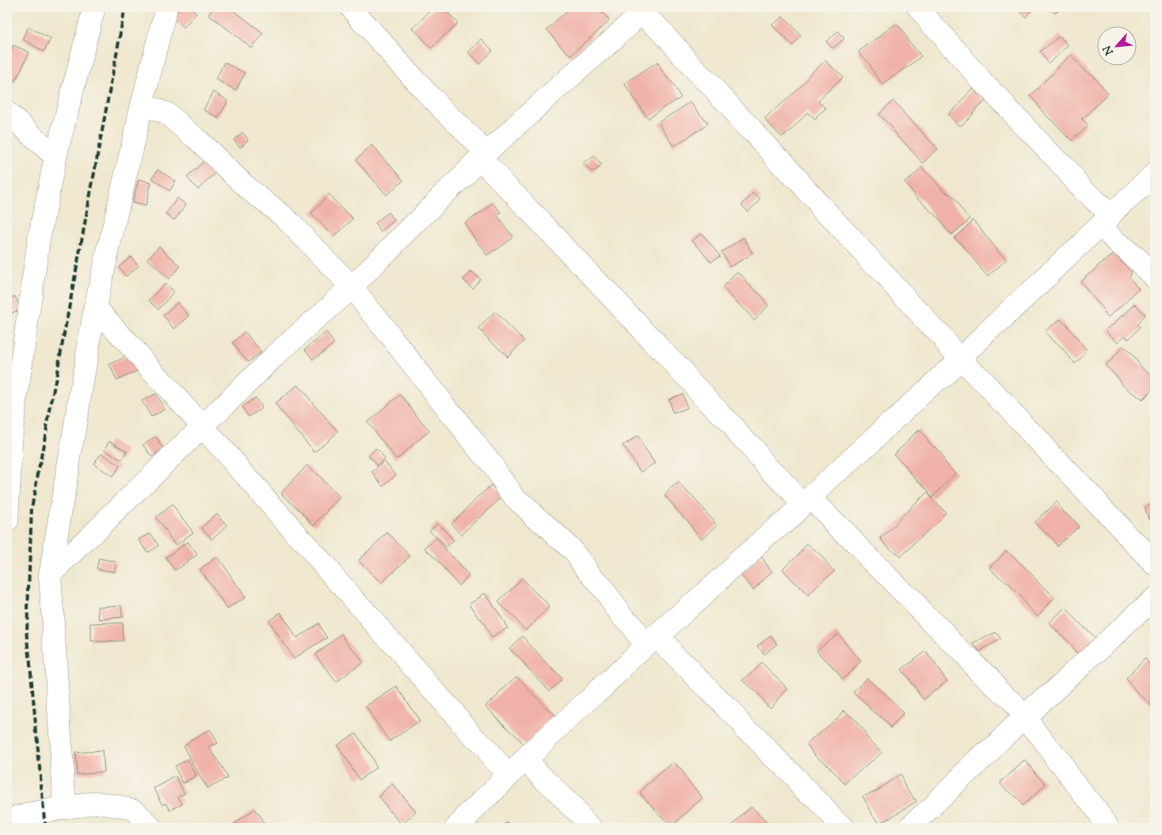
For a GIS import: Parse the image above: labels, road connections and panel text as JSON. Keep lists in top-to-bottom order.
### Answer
{
  "north": "bottom left"
}
